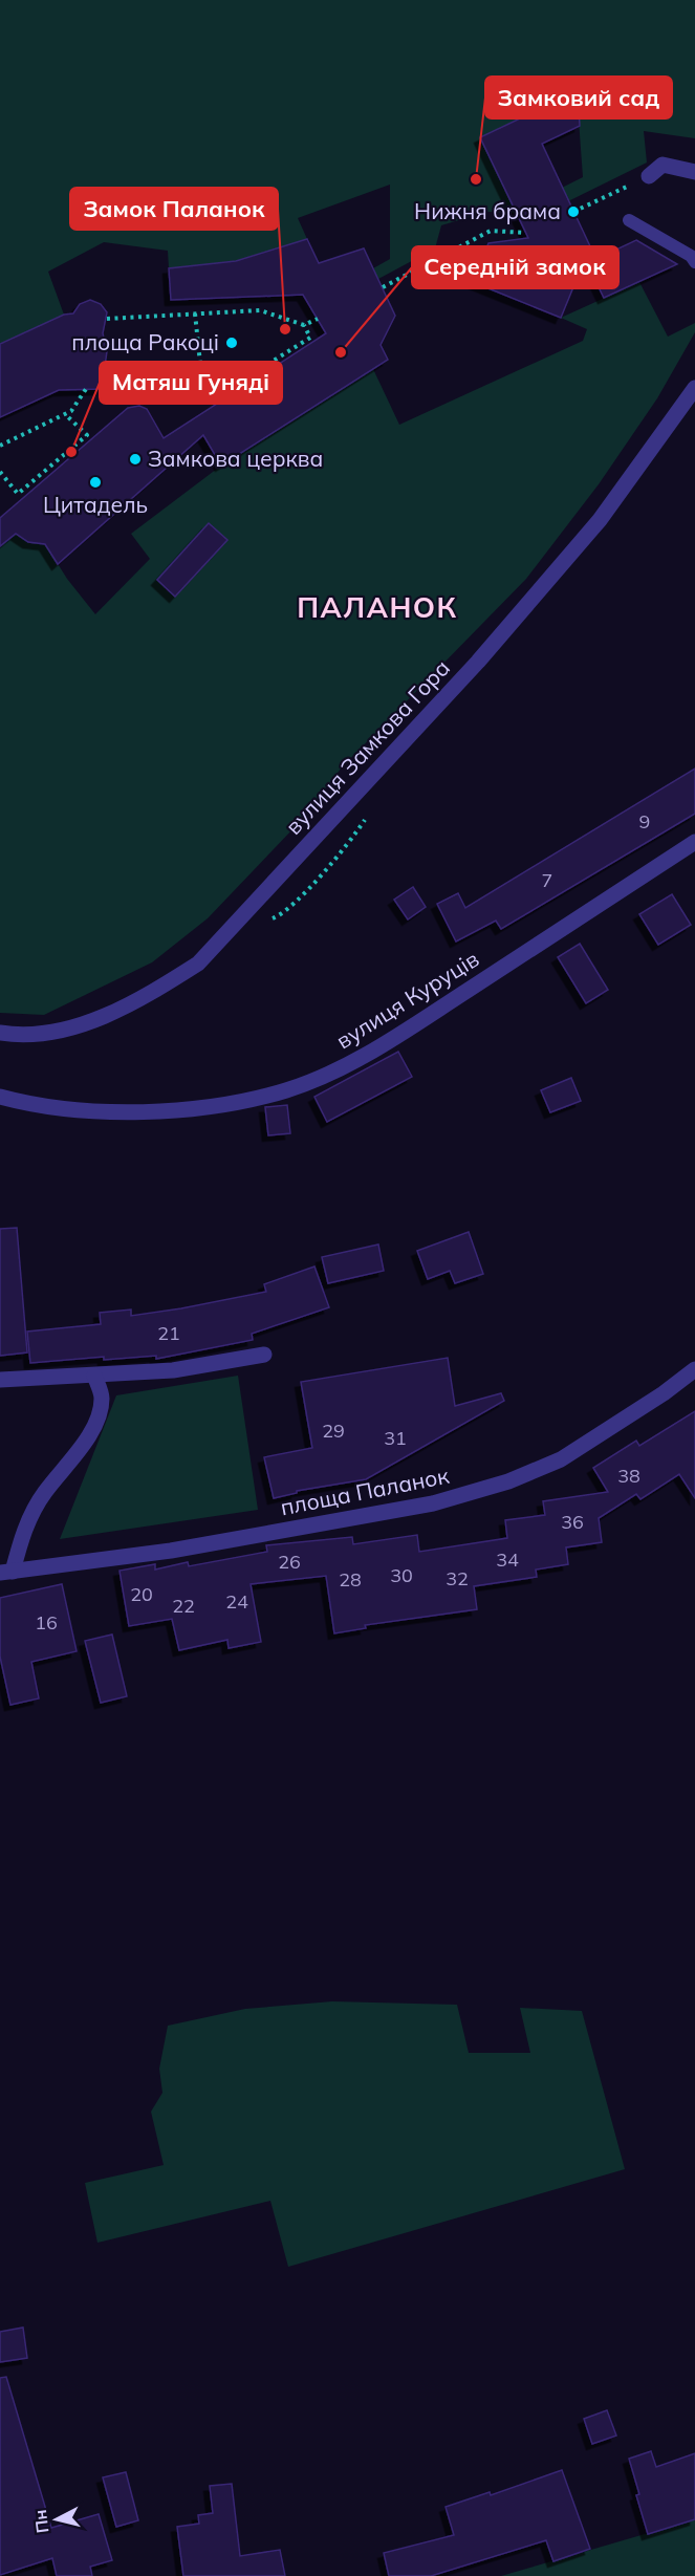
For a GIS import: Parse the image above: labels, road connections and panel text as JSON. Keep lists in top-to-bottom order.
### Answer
{
  "streets": {
    "street": ["вулиця Замкова Гора", "вулиця Куруців", "площа Паланок"]
  },
  "districts": ["ПАЛАНОК"],
  "places": [
    "Замковий сад",
    "Нижня брама",
    "Замок Паланок",
    "площа Ракоці",
    "Середній замок",
    "Матяш Гуняді",
    "Замкова церква",
    "Цитадель"
  ],
  "house_numbers": [
    "9",
    "7",
    "21",
    "29",
    "31",
    "38",
    "36",
    "34",
    "26",
    "30",
    "32",
    "28",
    "20",
    "24",
    "22",
    "16"
  ],
  "north": "left"
}
